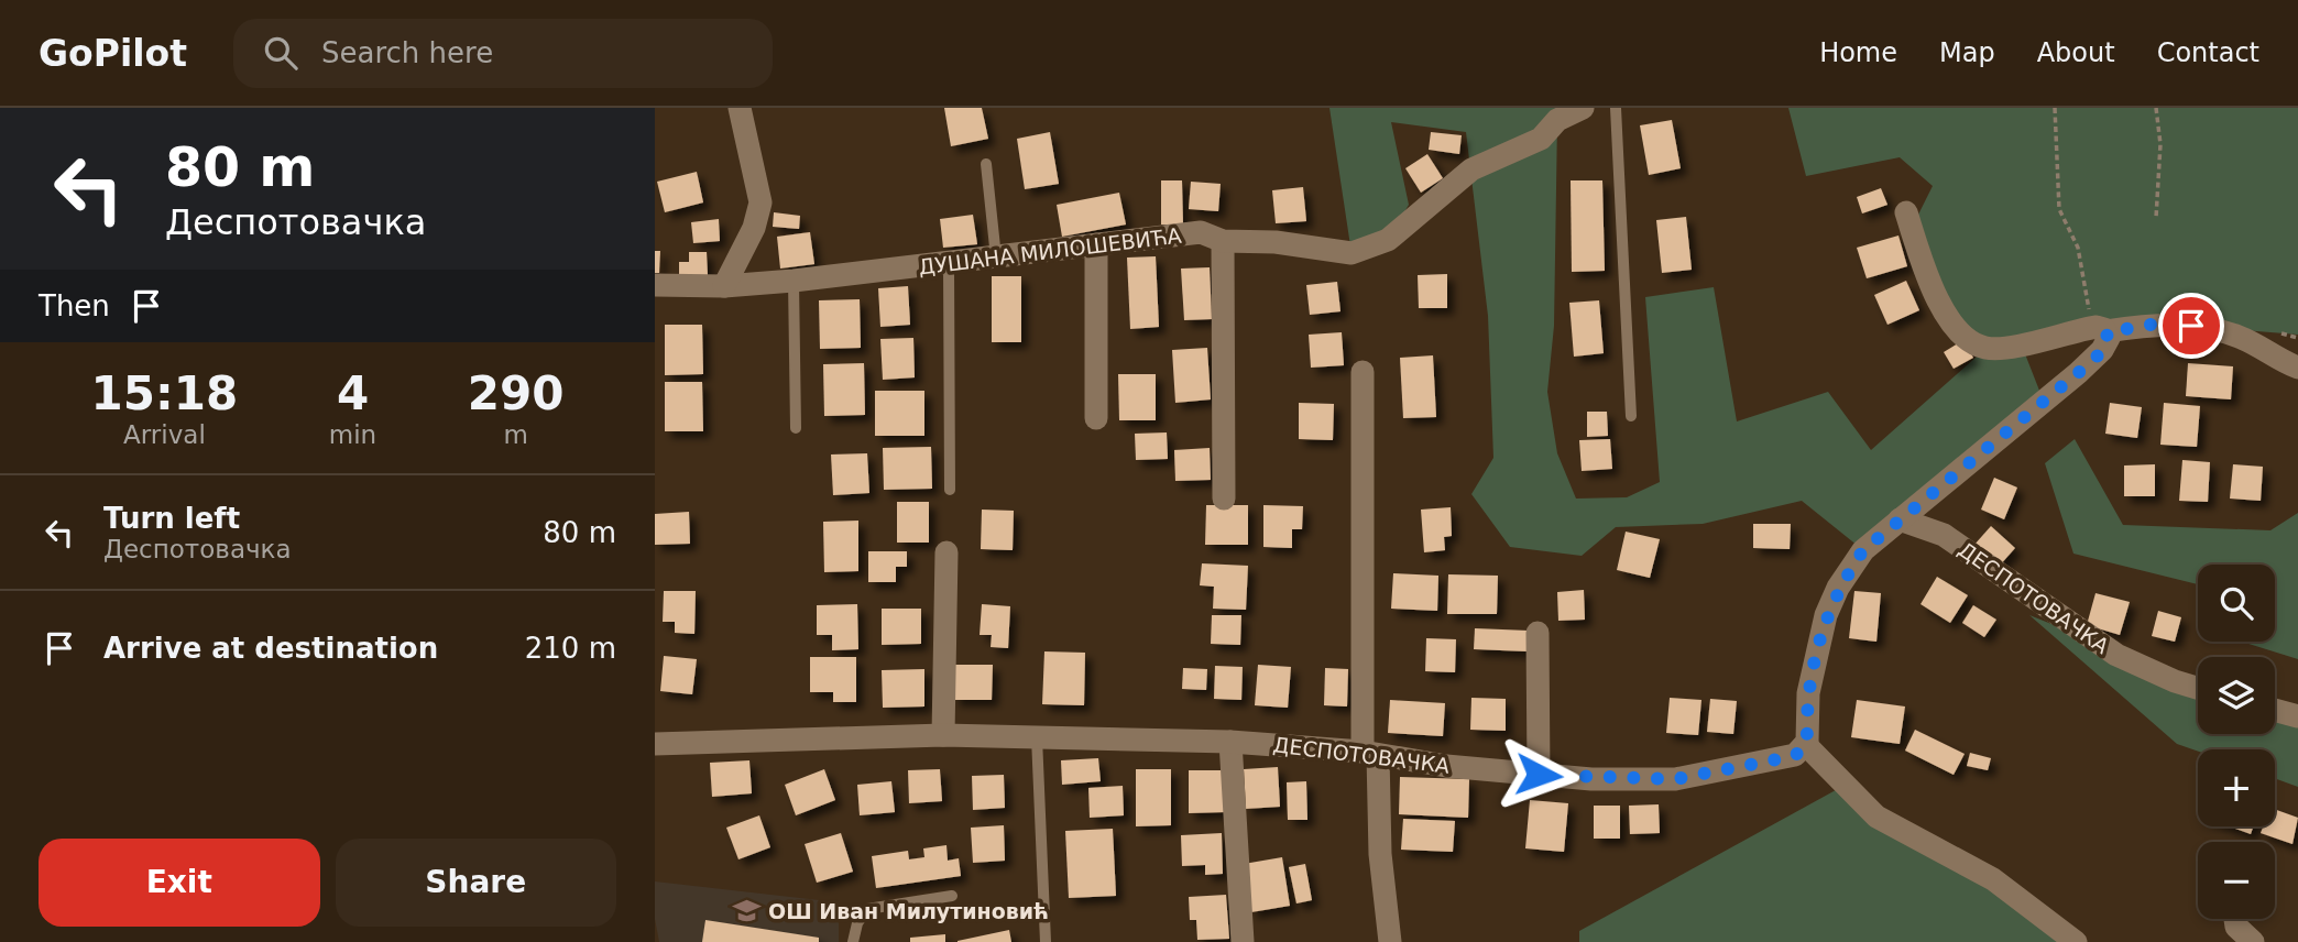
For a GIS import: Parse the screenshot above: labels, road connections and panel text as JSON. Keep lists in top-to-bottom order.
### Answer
{
  "streets": {
    "street": ["ДУШАНА МИЛОШЕВИЋА", "ДЕСПОТОВАЧКА"]
  },
  "places": {
    "school or university": ["ОШ Иван Милутиновић"]
  },
  "page": {
    "header": "GoPilot",
    "search": "Search here",
    "nav": [
      "Home",
      "Map",
      "About",
      "Contact"
    ],
    "turn": ["80 m", "Деспотовачка"],
    "then": "Then",
    "eta": [
      "15:18",
      "Arrival",
      "4",
      "min",
      "290",
      "m"
    ],
    "list": [
      {
        "name": "Turn left",
        "note": "Деспотовачка",
        "value": "80 m"
      },
      {
        "name": "Arrive at destination",
        "value": "210 m"
      }
    ],
    "map_buttons": ["+", "−"],
    "buttons": ["Exit", "Share"]
  }
}
